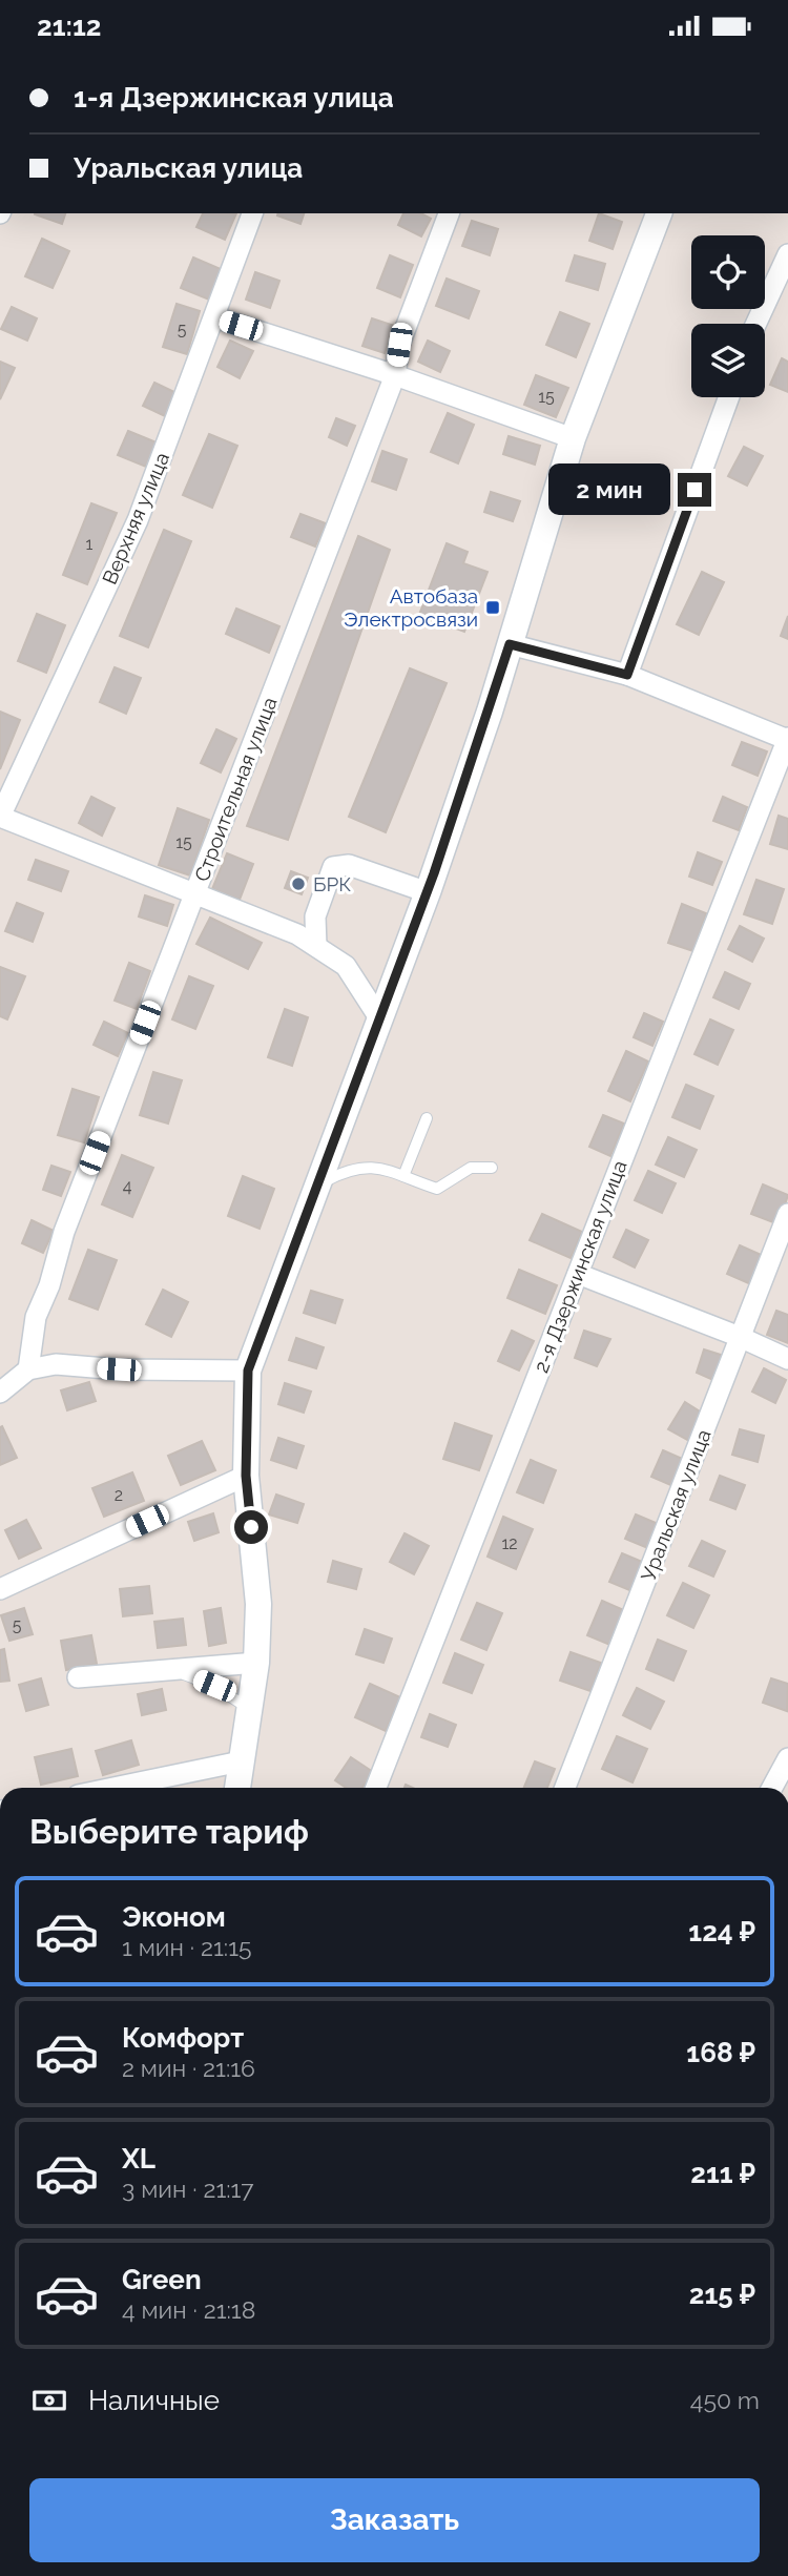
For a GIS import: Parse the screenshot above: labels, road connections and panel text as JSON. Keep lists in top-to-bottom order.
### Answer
{
  "streets": {
    "street": [
      "Верхняя улица",
      "Строительная улица",
      "2-я Дзержинская улица",
      "Уральская улица"
    ]
  },
  "places": {
    "transit": ["Автобаза Электросвязи"],
    "other": ["БРК"]
  },
  "house_numbers": [
    "5",
    "15",
    "1",
    "15",
    "4",
    "2",
    "12",
    "5"
  ],
  "page": {
    "status": "21:12",
    "banner": ["1-я Дзержинская улица", "Уральская улица"],
    "bubble": "2 мин",
    "heading": "Выберите тариф",
    "list": [
      {
        "name": "Эконом",
        "note": "1 мин · 21:15",
        "value": "124 ₽"
      },
      {
        "name": "Комфорт",
        "note": "2 мин · 21:16",
        "value": "168 ₽"
      },
      {
        "name": "XL",
        "note": "3 мин · 21:17",
        "value": "211 ₽"
      },
      {
        "name": "Green",
        "note": "4 мин · 21:18",
        "value": "215 ₽"
      }
    ],
    "pay": ["Наличные", "450 m"],
    "buttons": "Заказать"
  }
}
